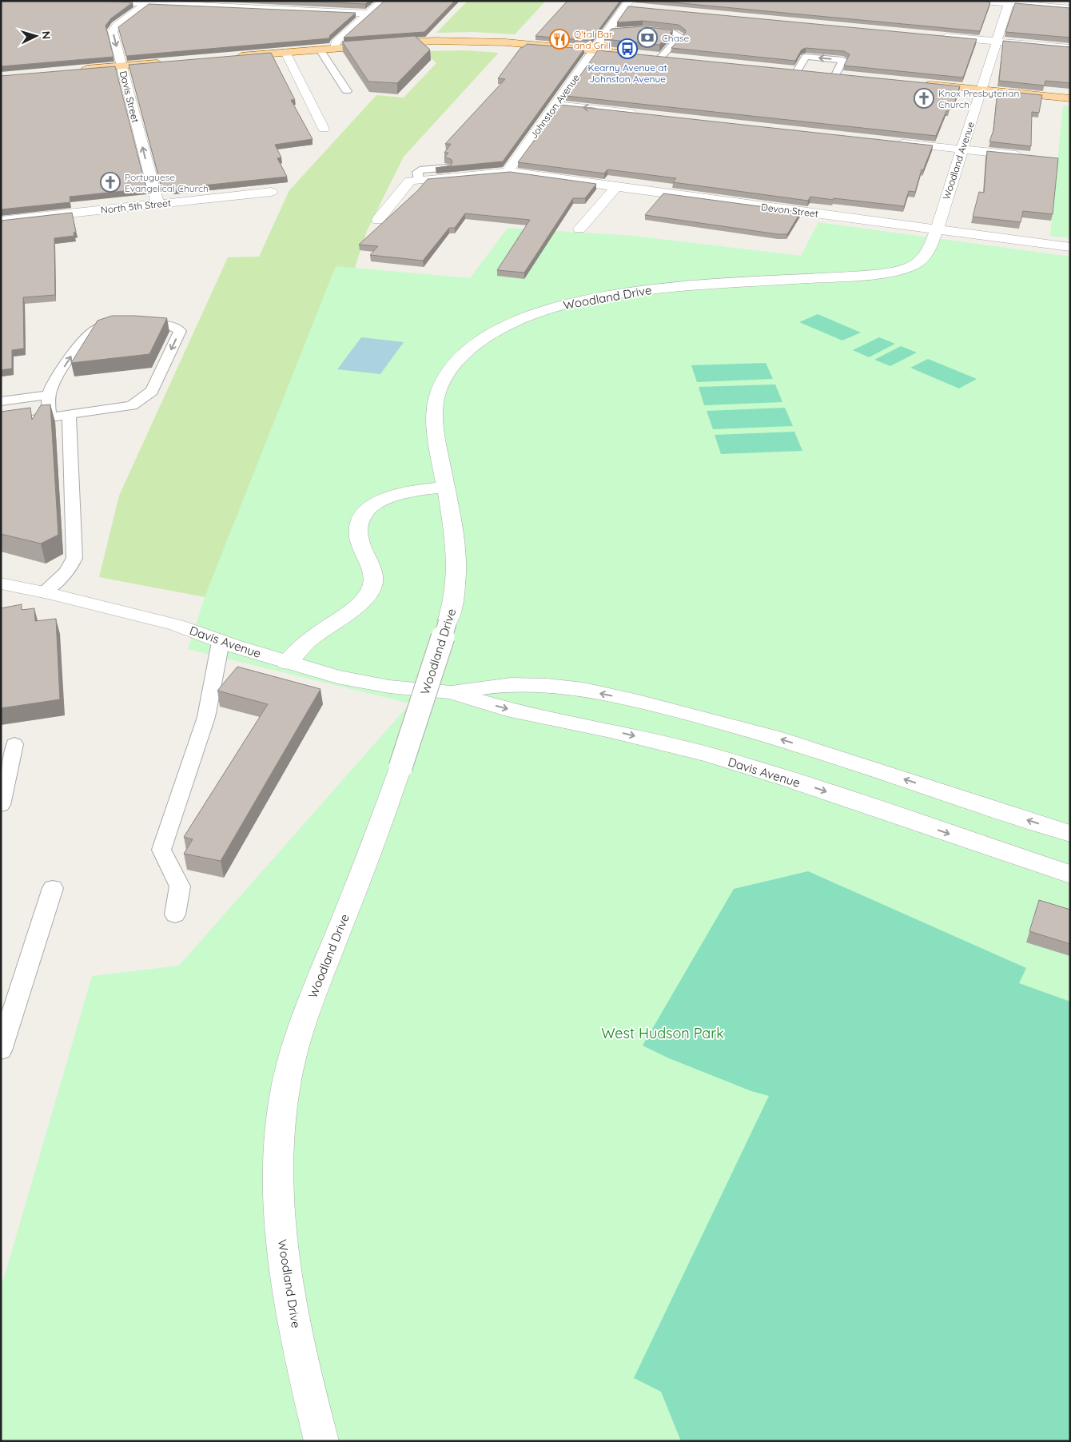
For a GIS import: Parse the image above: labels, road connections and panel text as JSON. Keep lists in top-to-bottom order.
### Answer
{
  "streets": {
    "street": [
      "Davis Street",
      "Johnston Avenue",
      "Woodland Avenue",
      "North 5th Street",
      "Devon Street",
      "Woodland Drive",
      "Davis Avenue"
    ]
  },
  "crossings": [
    ["Davis Street", "North 5th Street"],
    ["Johnston Avenue", "Devon Street"],
    ["Woodland Avenue", "Devon Street"],
    ["Woodland Avenue", "Woodland Drive"],
    ["Devon Street", "Woodland Drive"]
  ],
  "parks": ["West Hudson Park"],
  "places": {
    "bank": ["Chase"],
    "restaurant": ["Q'tal Bar and Grill"],
    "bus stop": ["Kearny Avenue at Johnston Avenue"],
    "church": ["Knox Presbyterian Church", "Portuguese Evangelical Church"]
  },
  "north": "right"
}
